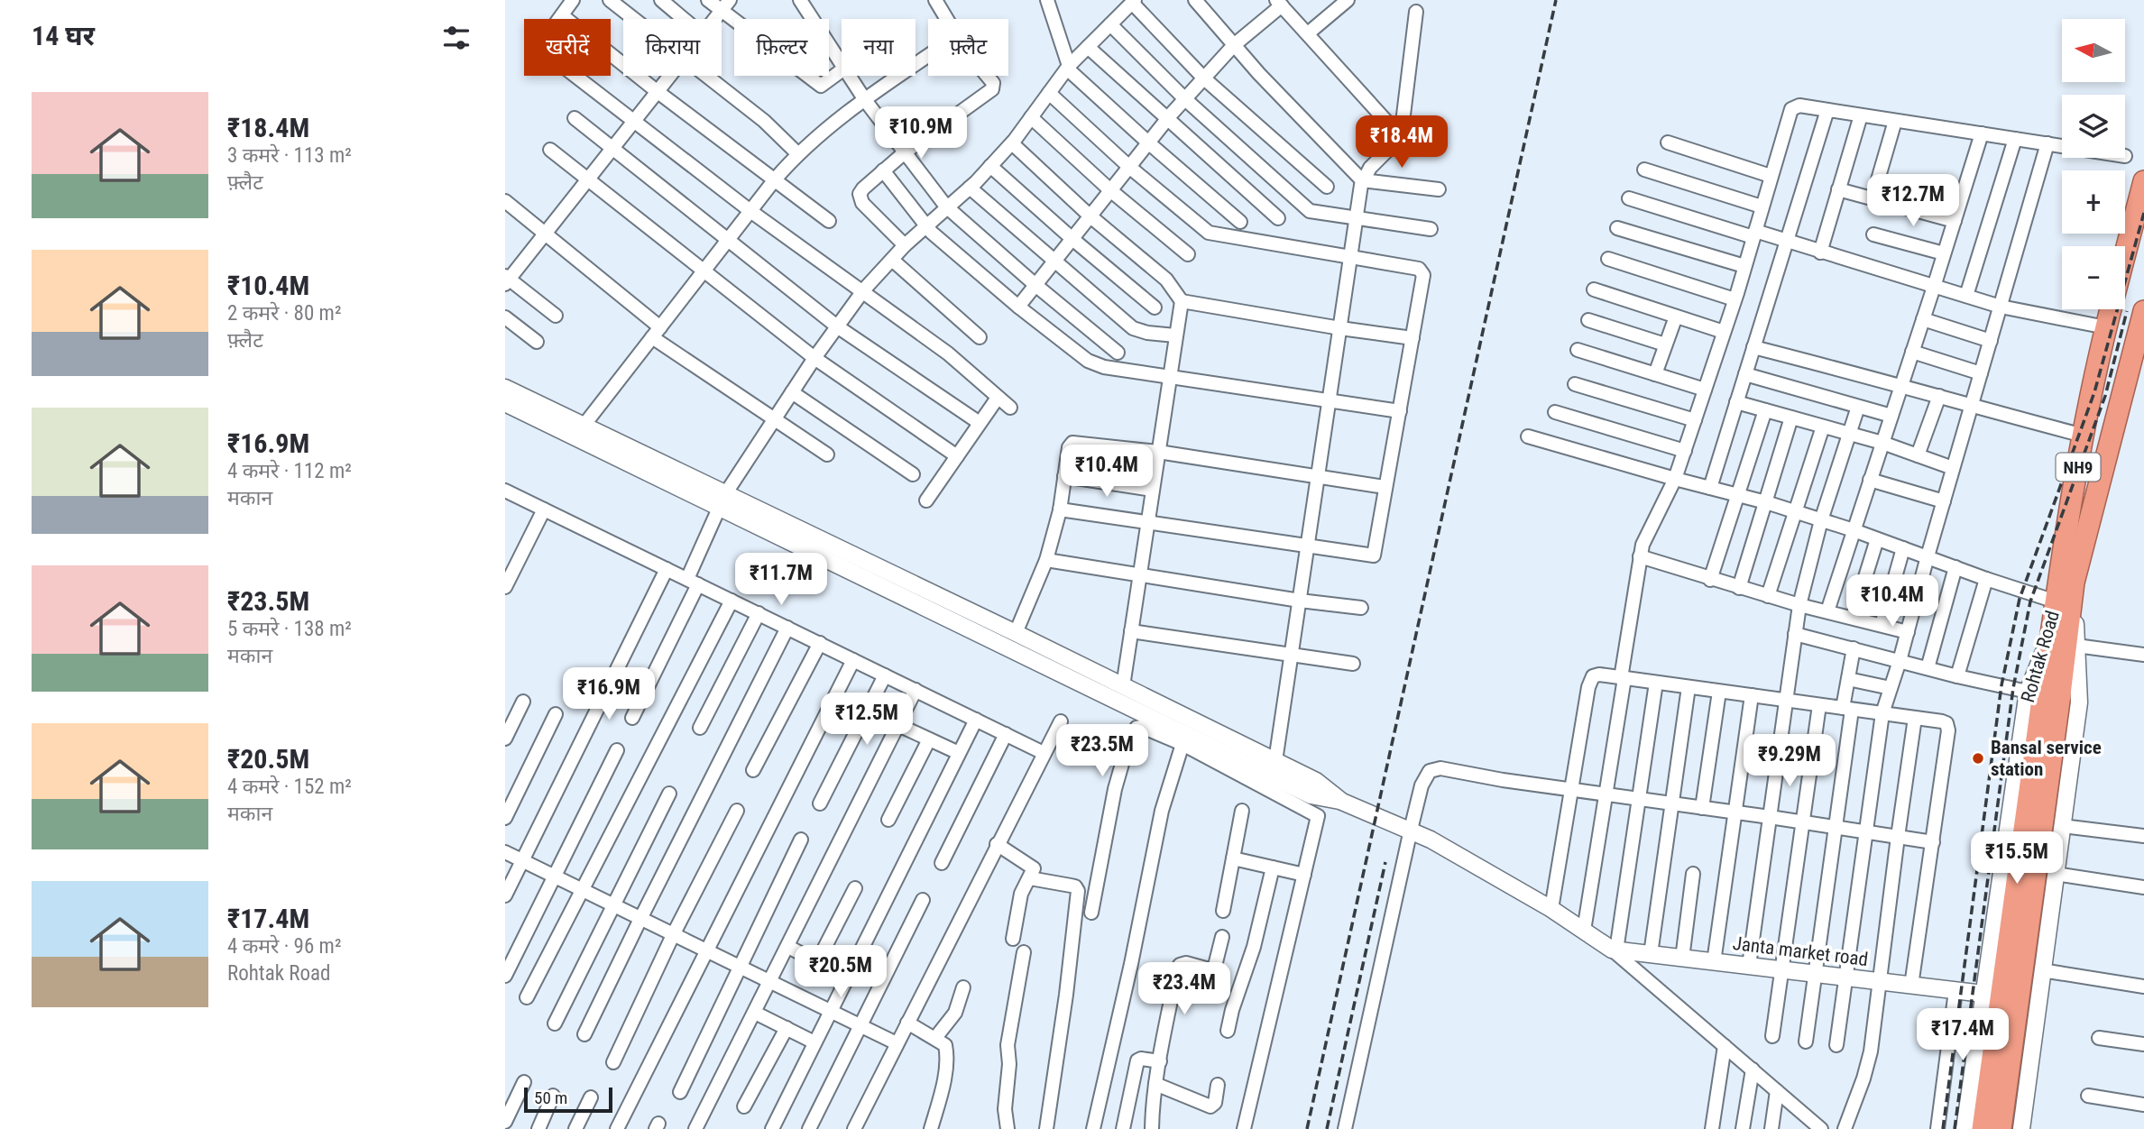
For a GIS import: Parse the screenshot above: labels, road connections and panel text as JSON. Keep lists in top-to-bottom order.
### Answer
{
  "streets": {
    "highway": ["NH9", "Rohtak Road"],
    "street": ["Janta market road"]
  },
  "crossings": [
    ["NH9", "Rohtak Road"],
    ["Rohtak Road", "Janta market road"]
  ],
  "places": ["Bansal service station"],
  "scale_bar": "50 m",
  "north": "left",
  "page": {
    "heading": "14 घर",
    "map_buttons": ["+", "−"],
    "chip": [
      "खरीदें",
      "किराया",
      "फ़िल्टर",
      "नया",
      "फ़्लैट"
    ],
    "list": [
      {
        "name": "₹18.4M",
        "note": "3 कमरे · 113 m² · फ़्लैट"
      },
      {
        "name": "₹10.4M",
        "note": "2 कमरे · 80 m² · फ़्लैट"
      },
      {
        "name": "₹16.9M",
        "note": "4 कमरे · 112 m² · मकान"
      },
      {
        "name": "₹23.5M",
        "note": "5 कमरे · 138 m² · मकान"
      },
      {
        "name": "₹20.5M",
        "note": "4 कमरे · 152 m² · मकान"
      },
      {
        "name": "₹17.4M",
        "note": "4 कमरे · 96 m² · Rohtak Road"
      }
    ],
    "price": [
      "₹10.9M",
      "₹18.4M",
      "₹12.7M",
      "₹10.4M",
      "₹11.7M",
      "₹10.4M",
      "₹16.9M",
      "₹12.5M",
      "₹23.5M",
      "₹9.29M",
      "₹15.5M",
      "₹20.5M",
      "₹23.4M",
      "₹17.4M"
    ],
    "scale": "50 m"
  }
}
